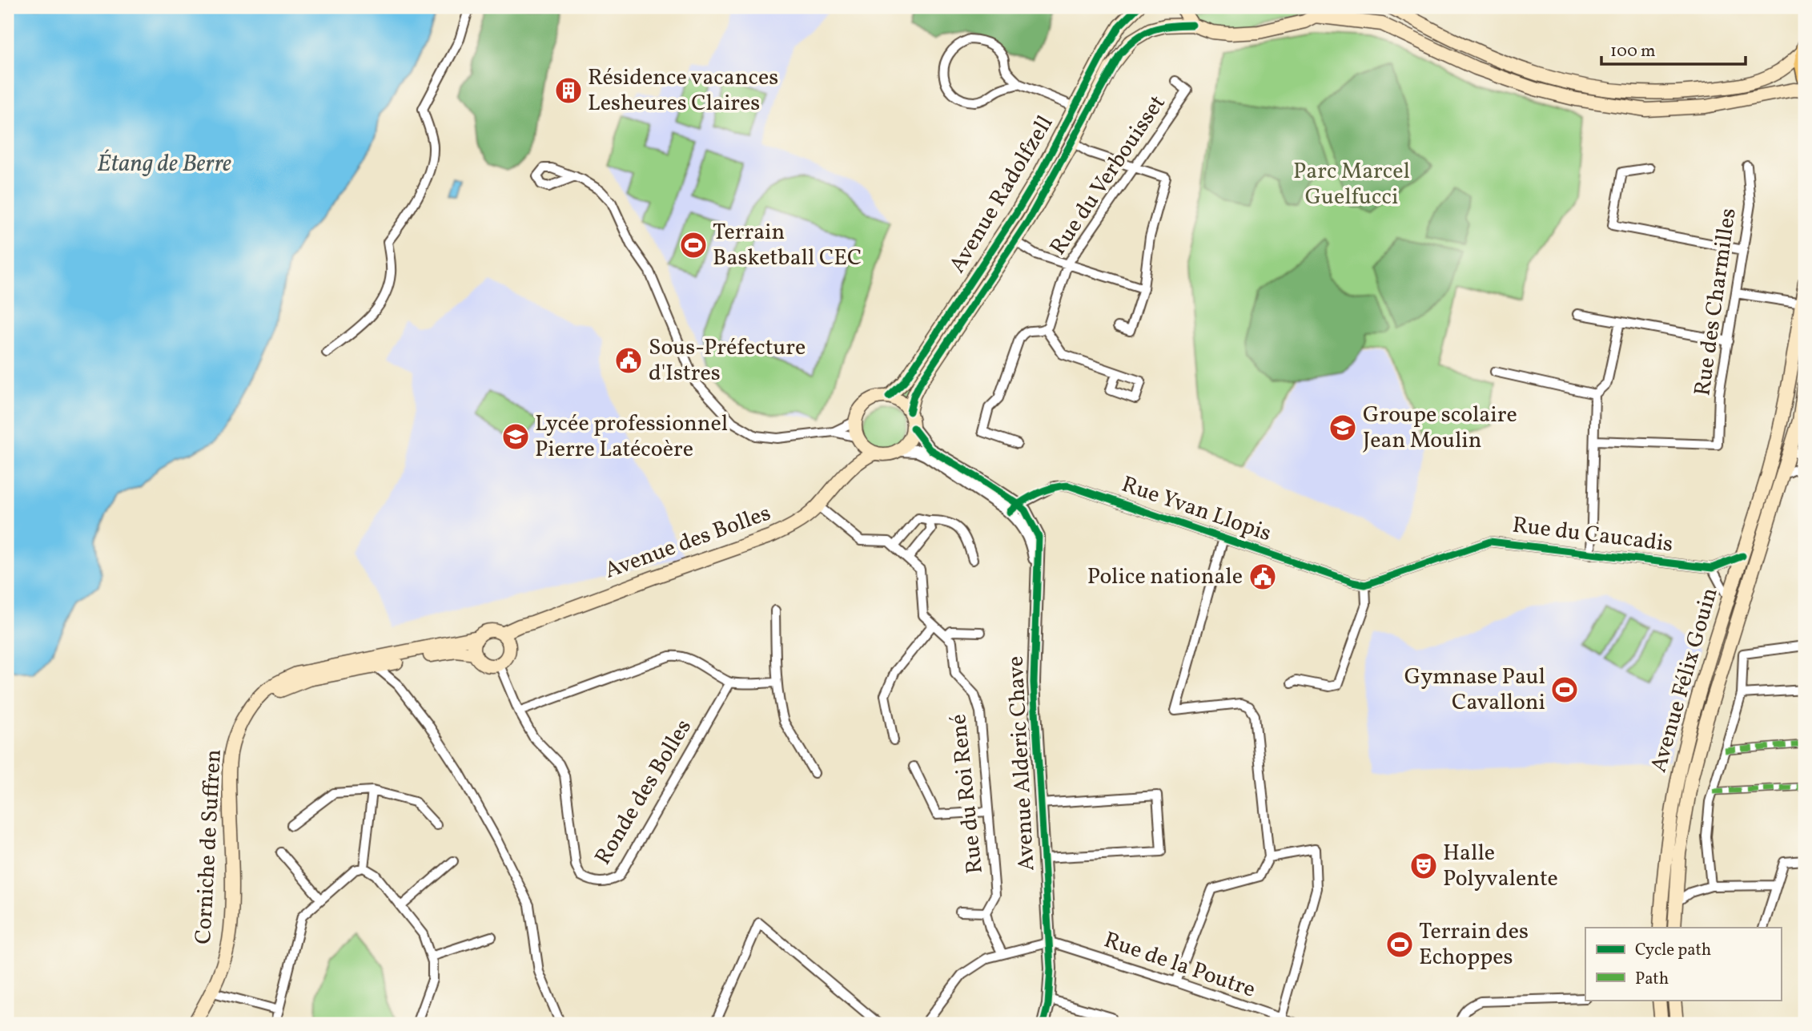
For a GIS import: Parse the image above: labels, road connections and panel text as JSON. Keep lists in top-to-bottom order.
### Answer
{
  "streets": {
    "main road": [
      "Avenue Radolfzell",
      "Avenue des Bolles",
      "Avenue Félix Gouin",
      "Corniche de Suffren"
    ],
    "street": [
      "Rue du Verbouisset",
      "Rue des Charmilles",
      "Rue Yvan Llopis",
      "Rue du Caucadis",
      "Avenue Alderic Chave",
      "Ronde des Bolles",
      "Rue du Roi René",
      "Rue de la Poutre"
    ]
  },
  "crossings": [
    ["Avenue Radolfzell", "Avenue des Bolles"],
    ["Avenue Radolfzell", "Avenue Alderic Chave"],
    ["Rue Yvan Llopis", "Rue du Caucadis"],
    ["Rue Yvan Llopis", "Avenue Alderic Chave"],
    ["Rue du Caucadis", "Avenue Félix Gouin"],
    ["Avenue des Bolles", "Avenue Alderic Chave"],
    ["Avenue des Bolles", "Ronde des Bolles"],
    ["Avenue Alderic Chave", "Rue de la Poutre"]
  ],
  "water": ["Étang de Berre"],
  "parks": ["Parc Marcel Guelfucci"],
  "places": {
    "building": ["Résidence vacances Lesheures Claires"],
    "sports": ["Terrain Basketball CEC", "Gymnase Paul Cavalloni", "Terrain des Echoppes"],
    "public building": ["Sous-Préfecture d'Istres", "Police nationale"],
    "school or university": ["Groupe scolaire Jean Moulin", "Lycée professionnel Pierre Latécoère"],
    "theatre": ["Halle Polyvalente"]
  },
  "legend": ["Cycle path", "Path"],
  "scale_bar": "100 m"
}
